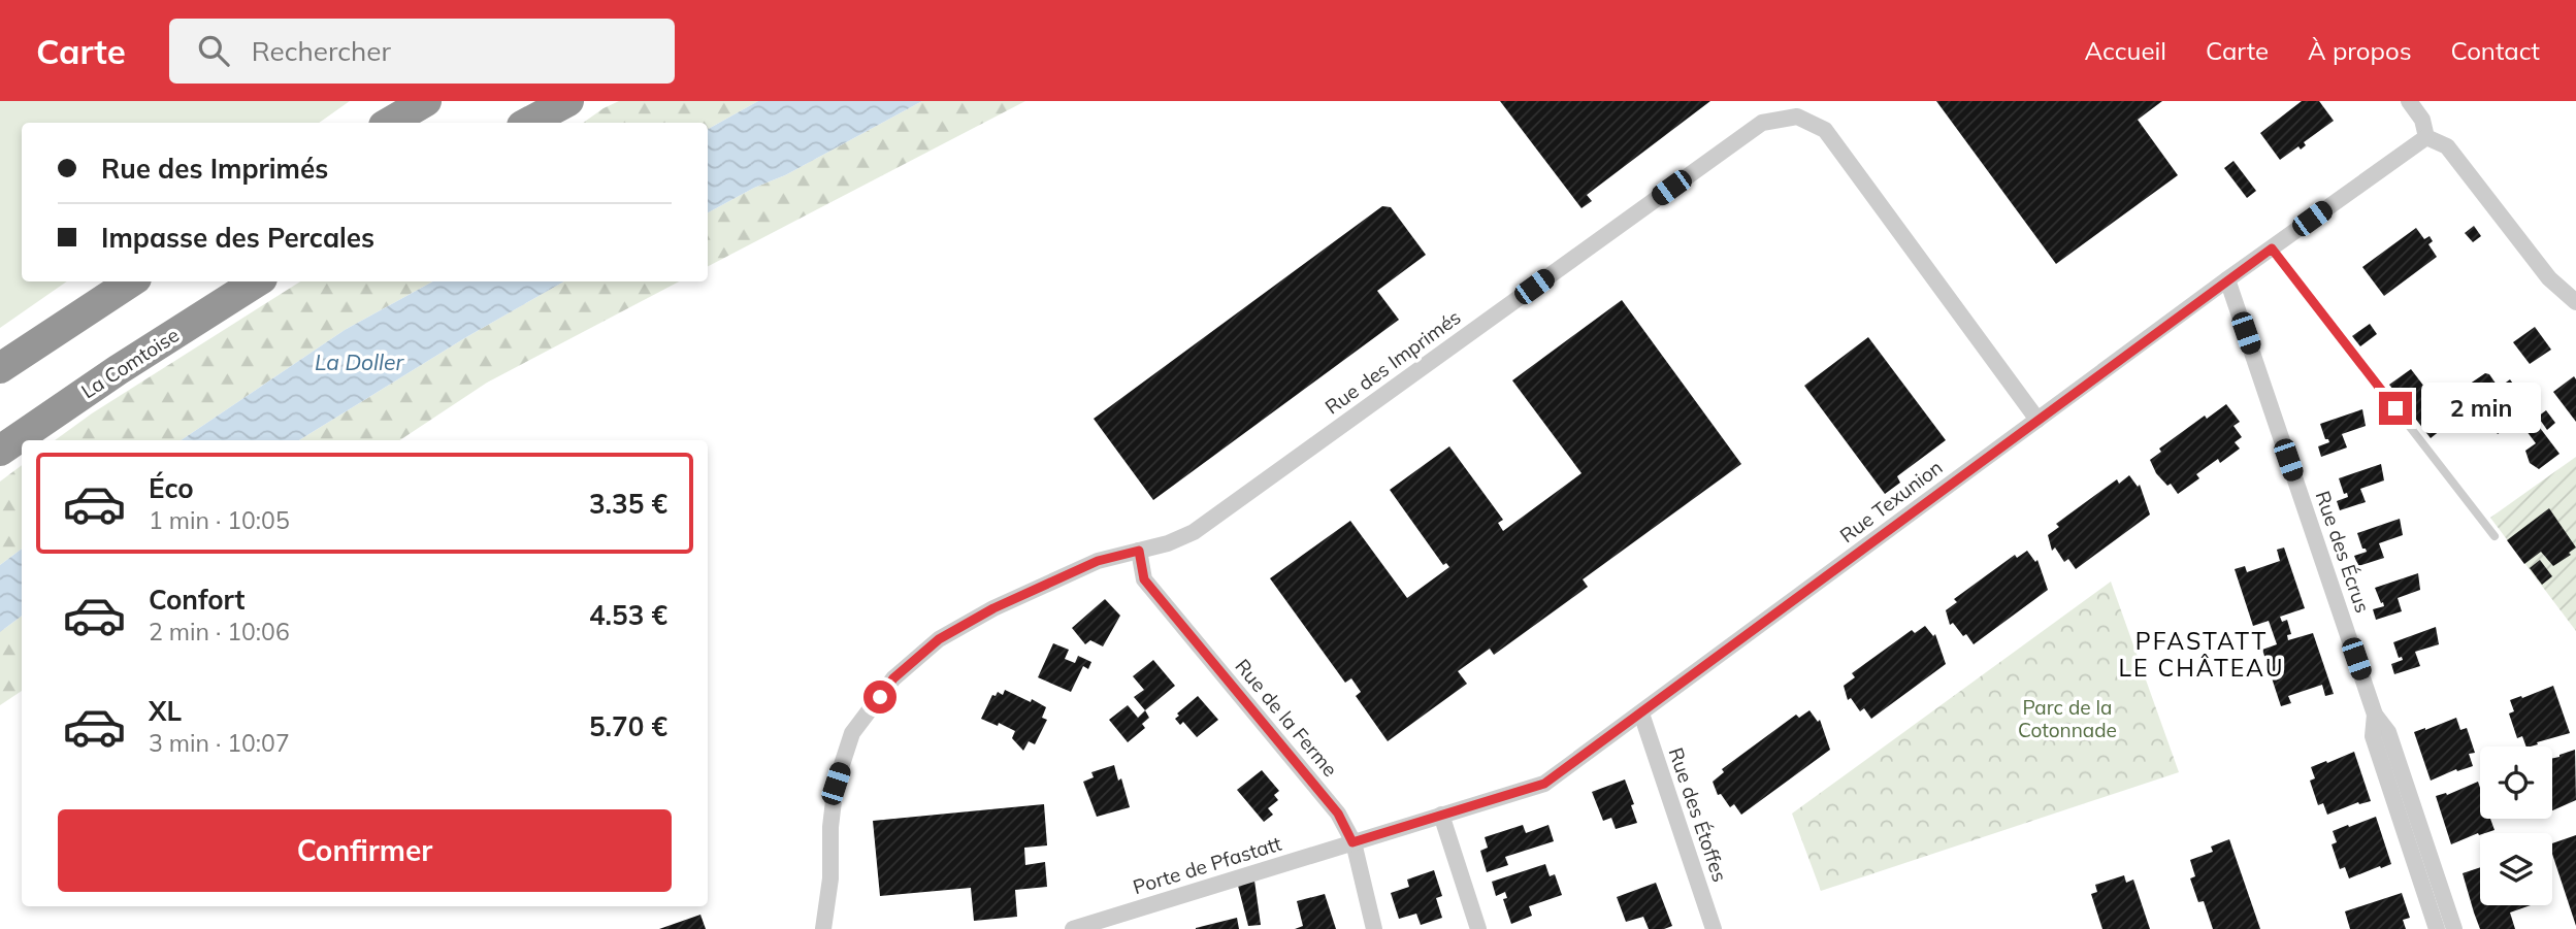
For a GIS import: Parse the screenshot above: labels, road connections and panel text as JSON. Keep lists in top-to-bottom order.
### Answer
{
  "streets": {
    "highway": ["La Comtoise"],
    "street": [
      "Rue des Imprimés",
      "Rue Texunion",
      "Rue des Écrus",
      "Rue de la Ferme",
      "Rue des Étoffes",
      "Porte de Pfastatt"
    ]
  },
  "crossings": [
    ["Rue des Imprimés", "Rue Texunion"],
    ["Rue des Imprimés", "Rue de la Ferme"],
    ["Rue Texunion", "Rue des Écrus"],
    ["Rue Texunion", "Rue de la Ferme"],
    ["Rue Texunion", "Rue des Étoffes"],
    ["Rue Texunion", "Porte de Pfastatt"],
    ["Rue de la Ferme", "Porte de Pfastatt"]
  ],
  "districts": ["PFASTATT LE CHÂTEAU"],
  "water": ["La Doller"],
  "parks": ["Parc de la Cotonnade"],
  "page": {
    "header": "Carte",
    "search": "Rechercher",
    "nav": [
      "Accueil",
      "Carte",
      "À propos",
      "Contact"
    ],
    "banner": ["Rue des Imprimés", "Impasse des Percales"],
    "bubble": "2 min",
    "list": [
      {
        "name": "Éco",
        "note": "1 min · 10:05",
        "value": "3.35 €"
      },
      {
        "name": "Confort",
        "note": "2 min · 10:06",
        "value": "4.53 €"
      },
      {
        "name": "XL",
        "note": "3 min · 10:07",
        "value": "5.70 €"
      }
    ],
    "buttons": "Confirmer"
  }
}
